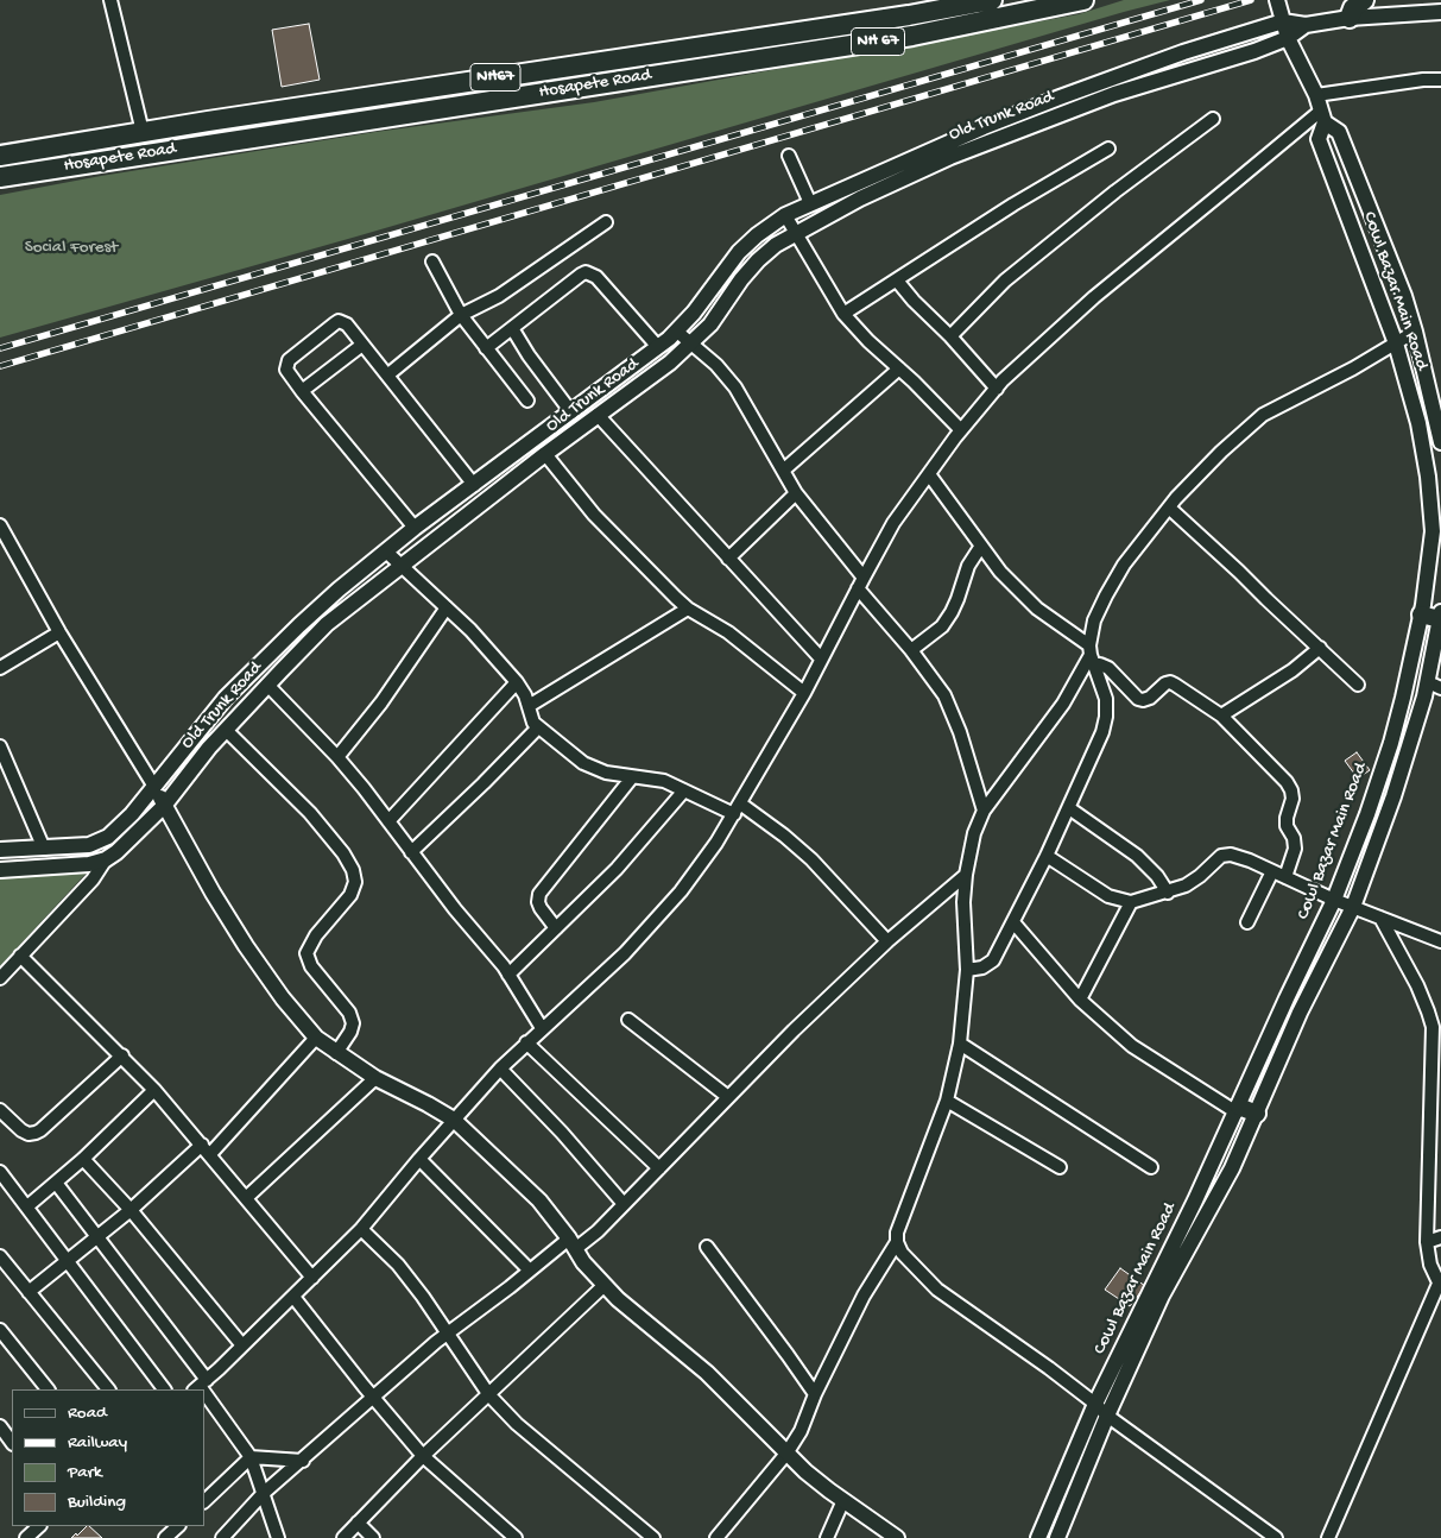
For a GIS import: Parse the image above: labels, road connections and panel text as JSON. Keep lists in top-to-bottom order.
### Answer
{
  "streets": {
    "highway": ["NH 67", "NH67", "Hosapete Road"],
    "street": ["Old Trunk Road", "Cowl Bazar Main Road"]
  },
  "parks": ["Social Forest"],
  "legend": [
    "Road",
    "Railway",
    "Park",
    "Building"
  ]
}
